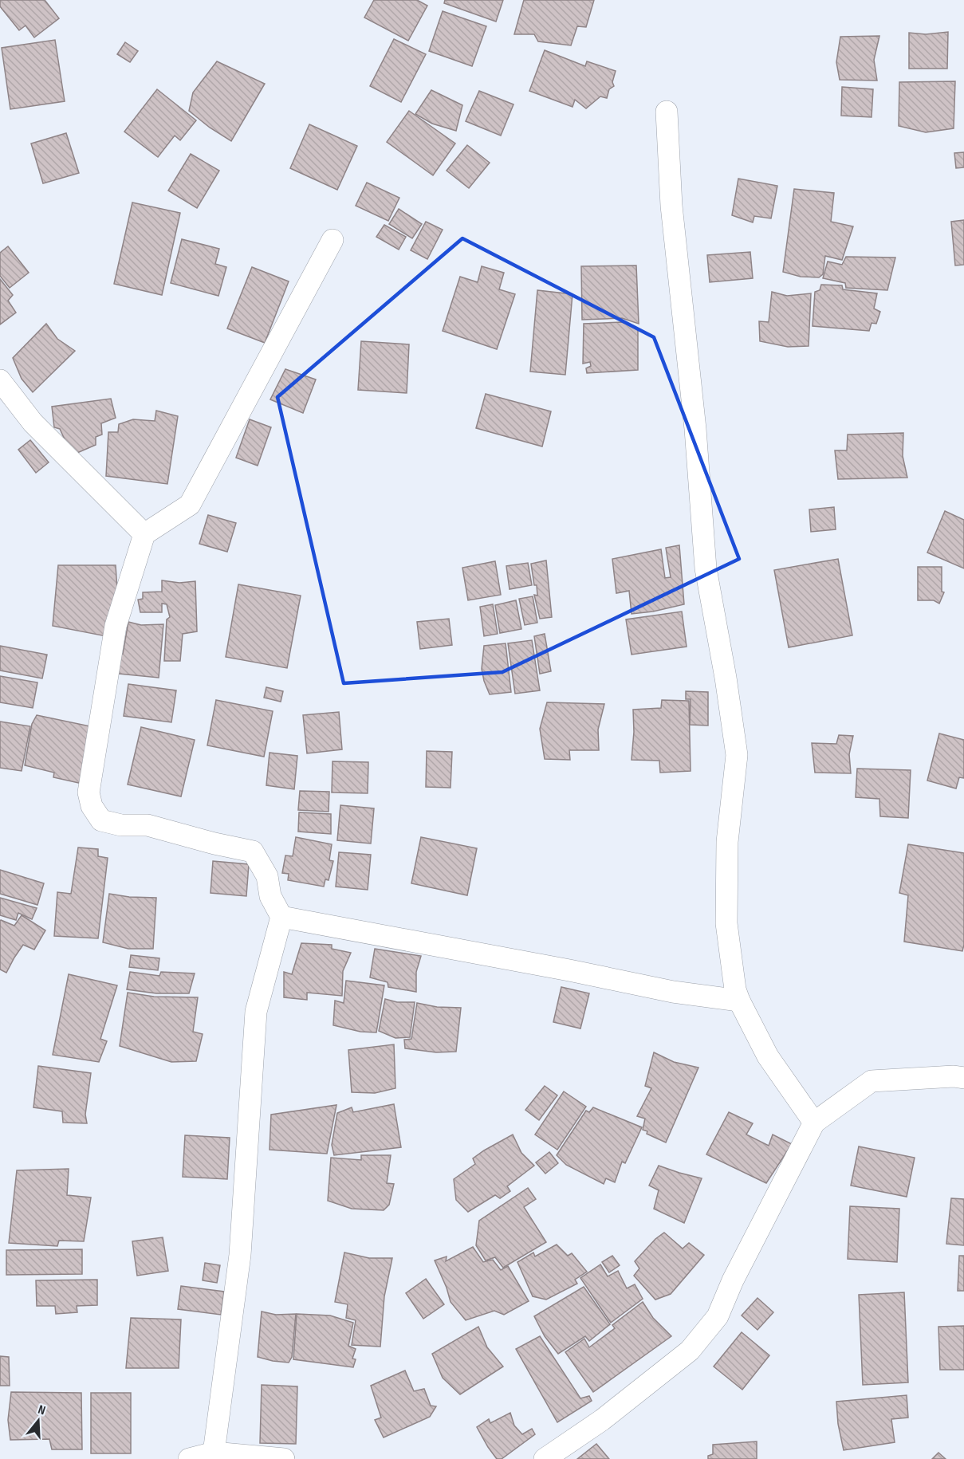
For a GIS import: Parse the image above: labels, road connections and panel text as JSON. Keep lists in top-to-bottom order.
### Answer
{
  "north": "top"
}
